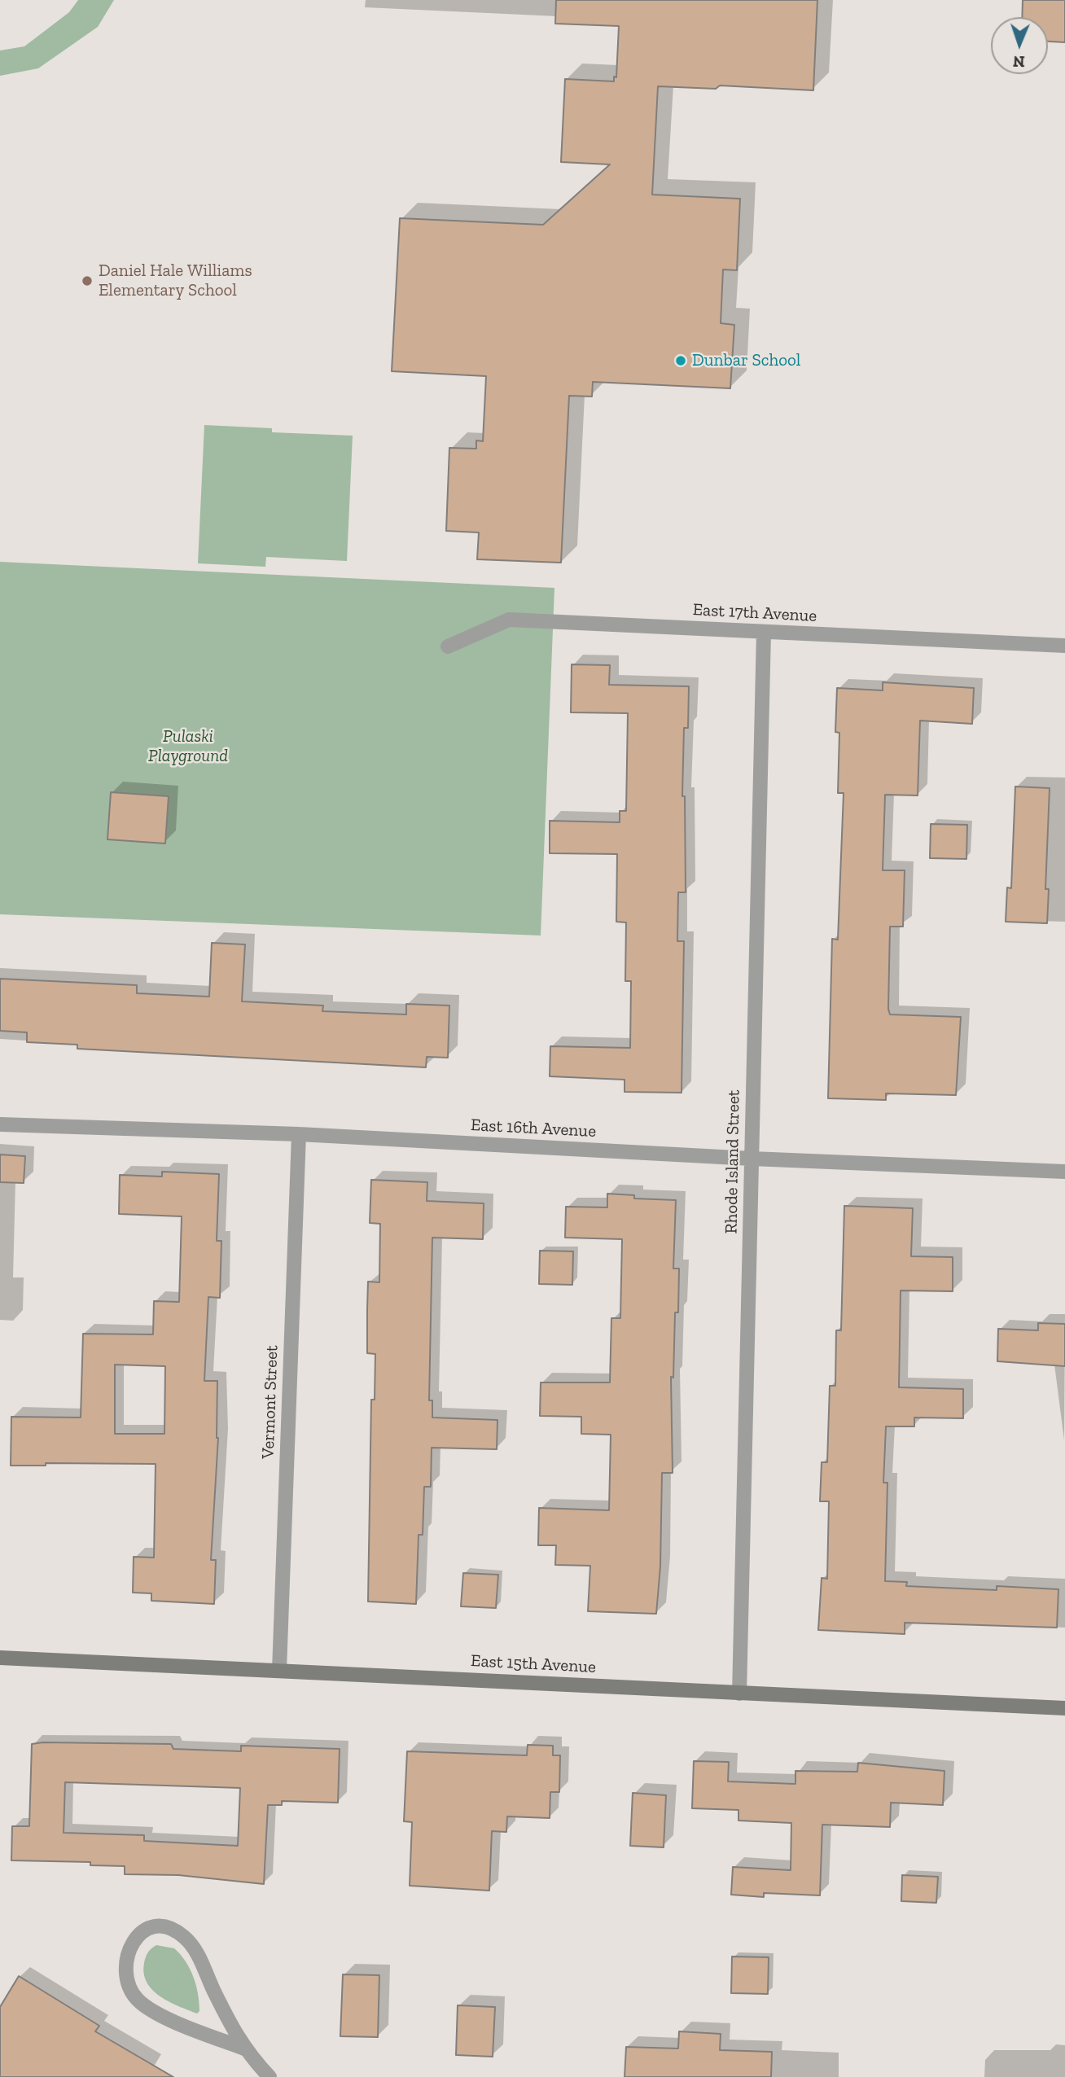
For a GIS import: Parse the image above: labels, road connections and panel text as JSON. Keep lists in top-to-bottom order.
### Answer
{
  "streets": {
    "main road": ["East 15th Avenue"],
    "street": [
      "East 17th Avenue",
      "East 16th Avenue",
      "Rhode Island Street",
      "Vermont Street"
    ]
  },
  "crossings": [
    ["East 17th Avenue", "Rhode Island Street"],
    ["East 16th Avenue", "Rhode Island Street"],
    ["East 16th Avenue", "Vermont Street"],
    ["Rhode Island Street", "East 15th Avenue"],
    ["Vermont Street", "East 15th Avenue"]
  ],
  "parks": ["Pulaski Playground"],
  "places": ["Daniel Hale Williams Elementary School", "Dunbar School"],
  "north": "bottom"
}
